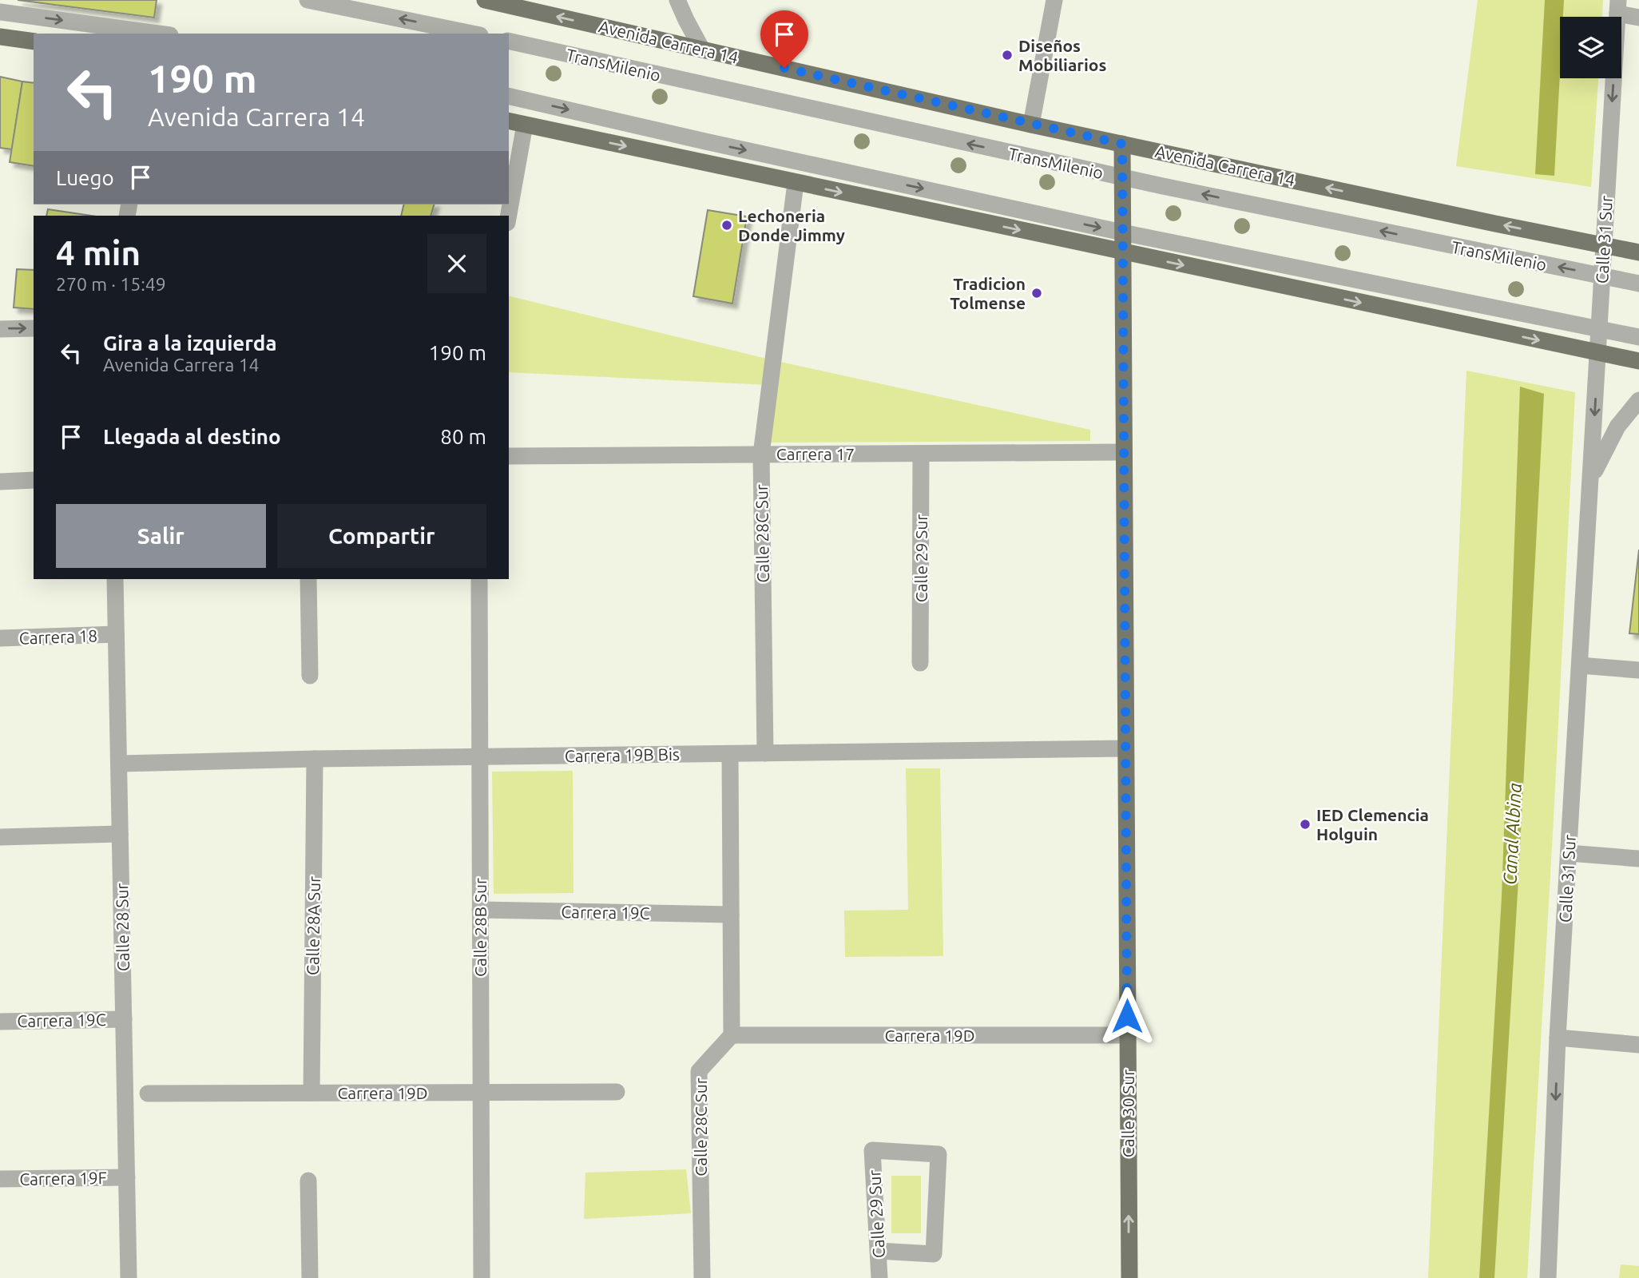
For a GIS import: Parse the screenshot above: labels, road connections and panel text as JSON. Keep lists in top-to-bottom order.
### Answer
{
  "streets": {
    "main road": ["Avenida Carrera 14", "Calle 30 Sur"],
    "street": [
      "TransMilenio",
      "Calle 31 Sur",
      "Carrera 17",
      "Calle 28C Sur",
      "Calle 29 Sur",
      "Carrera 18",
      "Carrera 19B Bis",
      "Carrera 19C",
      "Calle 28A Sur",
      "Calle 28 Sur",
      "Calle 28B Sur",
      "Carrera 19D",
      "Carrera 19F"
    ]
  },
  "crossings": [
    ["Avenida Carrera 14", "Calle 31 Sur"],
    ["Avenida Carrera 14", "Calle 30 Sur"],
    ["TransMilenio", "Calle 31 Sur"],
    ["TransMilenio", "Calle 30 Sur"],
    ["Carrera 17", "Calle 28C Sur"],
    ["Carrera 17", "Calle 29 Sur"],
    ["Carrera 17", "Calle 30 Sur"],
    ["Calle 28C Sur", "Carrera 19B Bis"],
    ["Calle 28C Sur", "Carrera 19D"],
    ["Carrera 18", "Calle 28 Sur"],
    ["Carrera 19B Bis", "Calle 28A Sur"],
    ["Carrera 19B Bis", "Calle 28 Sur"],
    ["Carrera 19B Bis", "Calle 28B Sur"],
    ["Carrera 19B Bis", "Calle 30 Sur"],
    ["Carrera 19C", "Calle 28 Sur"],
    ["Carrera 19C", "Calle 28B Sur"],
    ["Calle 28A Sur", "Carrera 19D"],
    ["Calle 28 Sur", "Carrera 19F"],
    ["Calle 28B Sur", "Carrera 19D"],
    ["Carrera 19D", "Calle 30 Sur"]
  ],
  "one_way": ["Calle 31 Sur"],
  "water": ["Canal Albina"],
  "places": [
    "Diseños Mobiliarios",
    "Lechoneria Donde Jimmy",
    "Tradicion Tolmense",
    "IED Clemencia Holguin"
  ],
  "page": {
    "turn": ["190 m", "Avenida Carrera 14"],
    "then": "Luego",
    "heading": ["4 min", "270 m · 15:49"],
    "list": [
      {
        "name": "Gira a la izquierda",
        "note": "Avenida Carrera 14",
        "value": "190 m"
      },
      {
        "name": "Llegada al destino",
        "value": "80 m"
      }
    ],
    "buttons": ["Salir", "Compartir"]
  }
}
